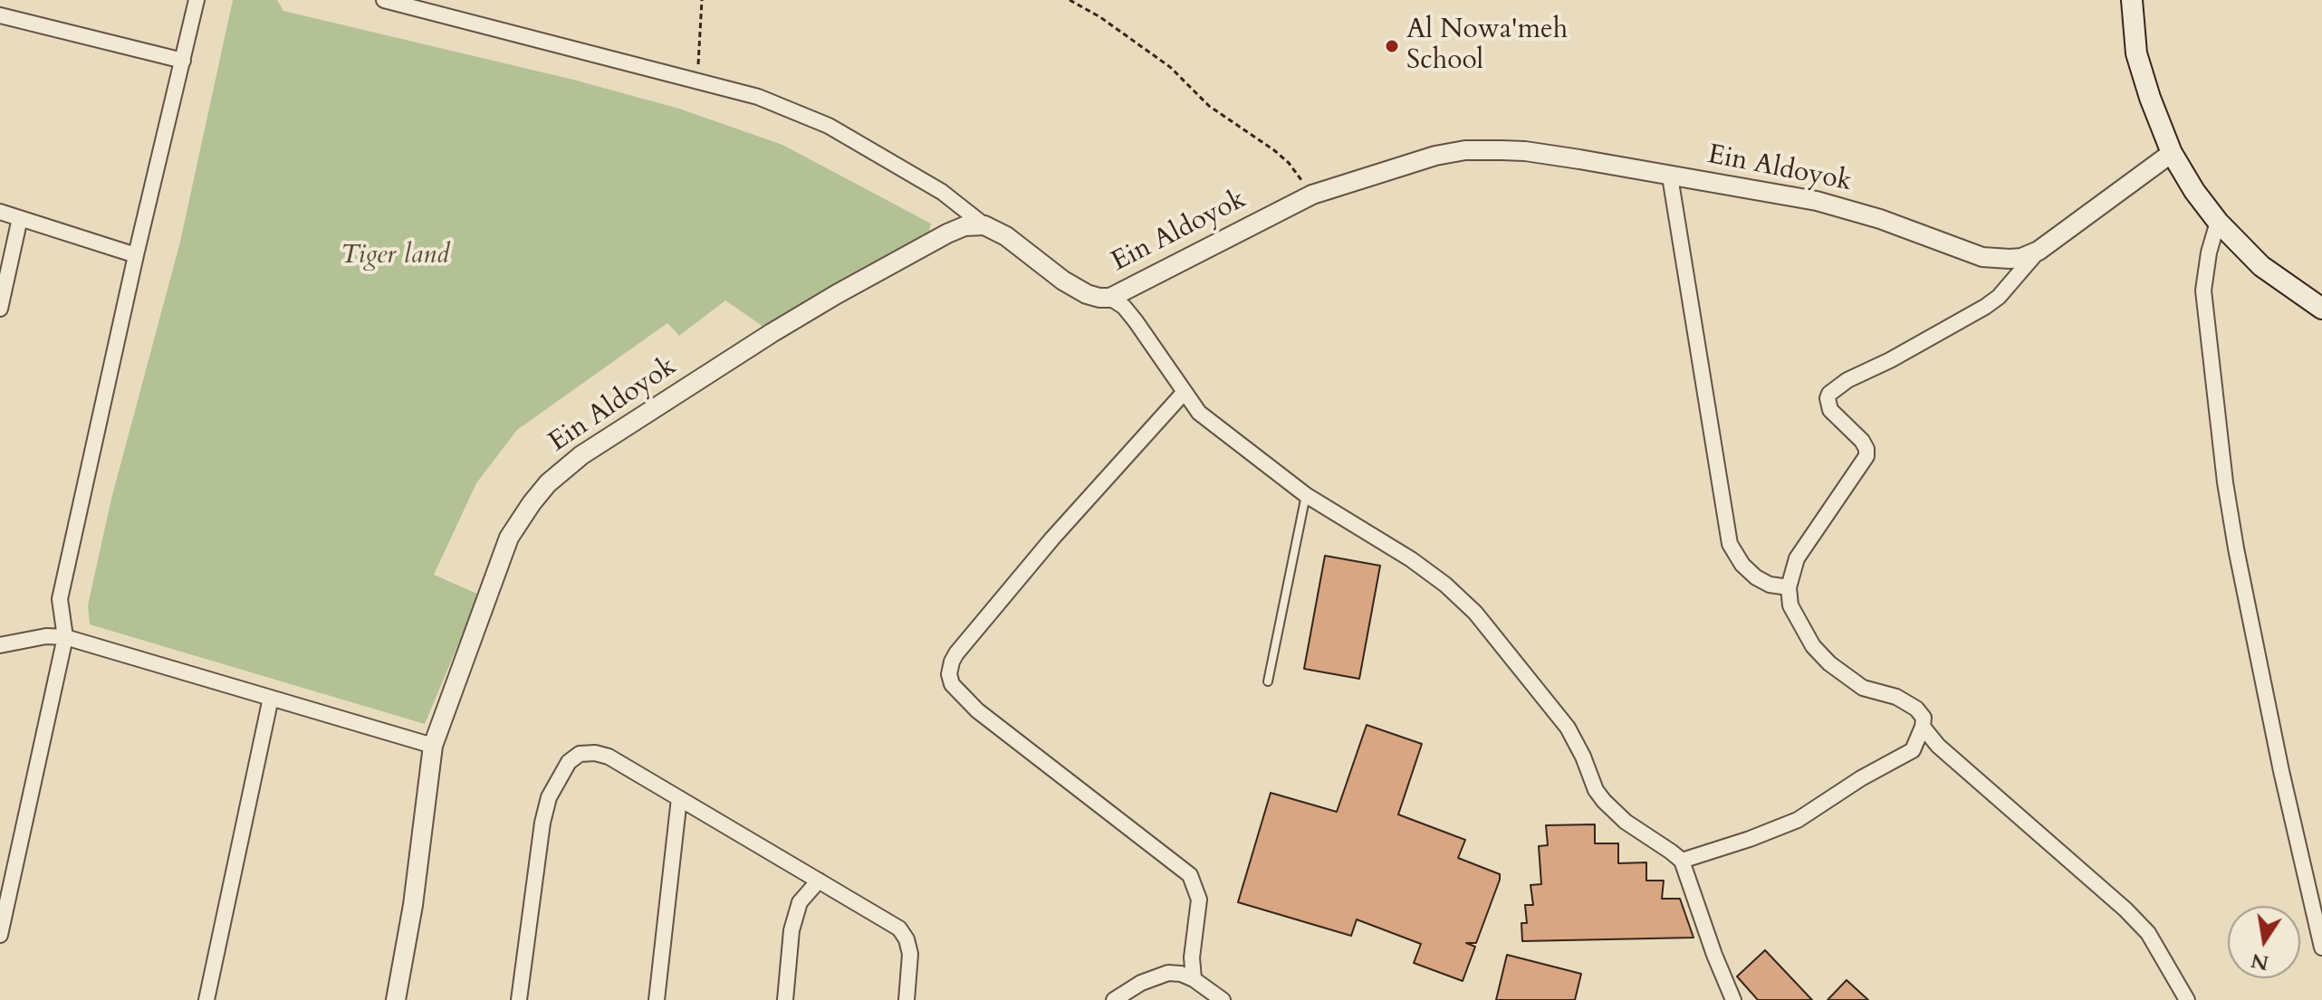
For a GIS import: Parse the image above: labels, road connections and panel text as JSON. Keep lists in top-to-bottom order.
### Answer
{
  "streets": {
    "street": ["Ein Aldoyok"]
  },
  "parks": ["Tiger land"],
  "places": ["Al Nowa'meh School"],
  "north": "bottom"
}
